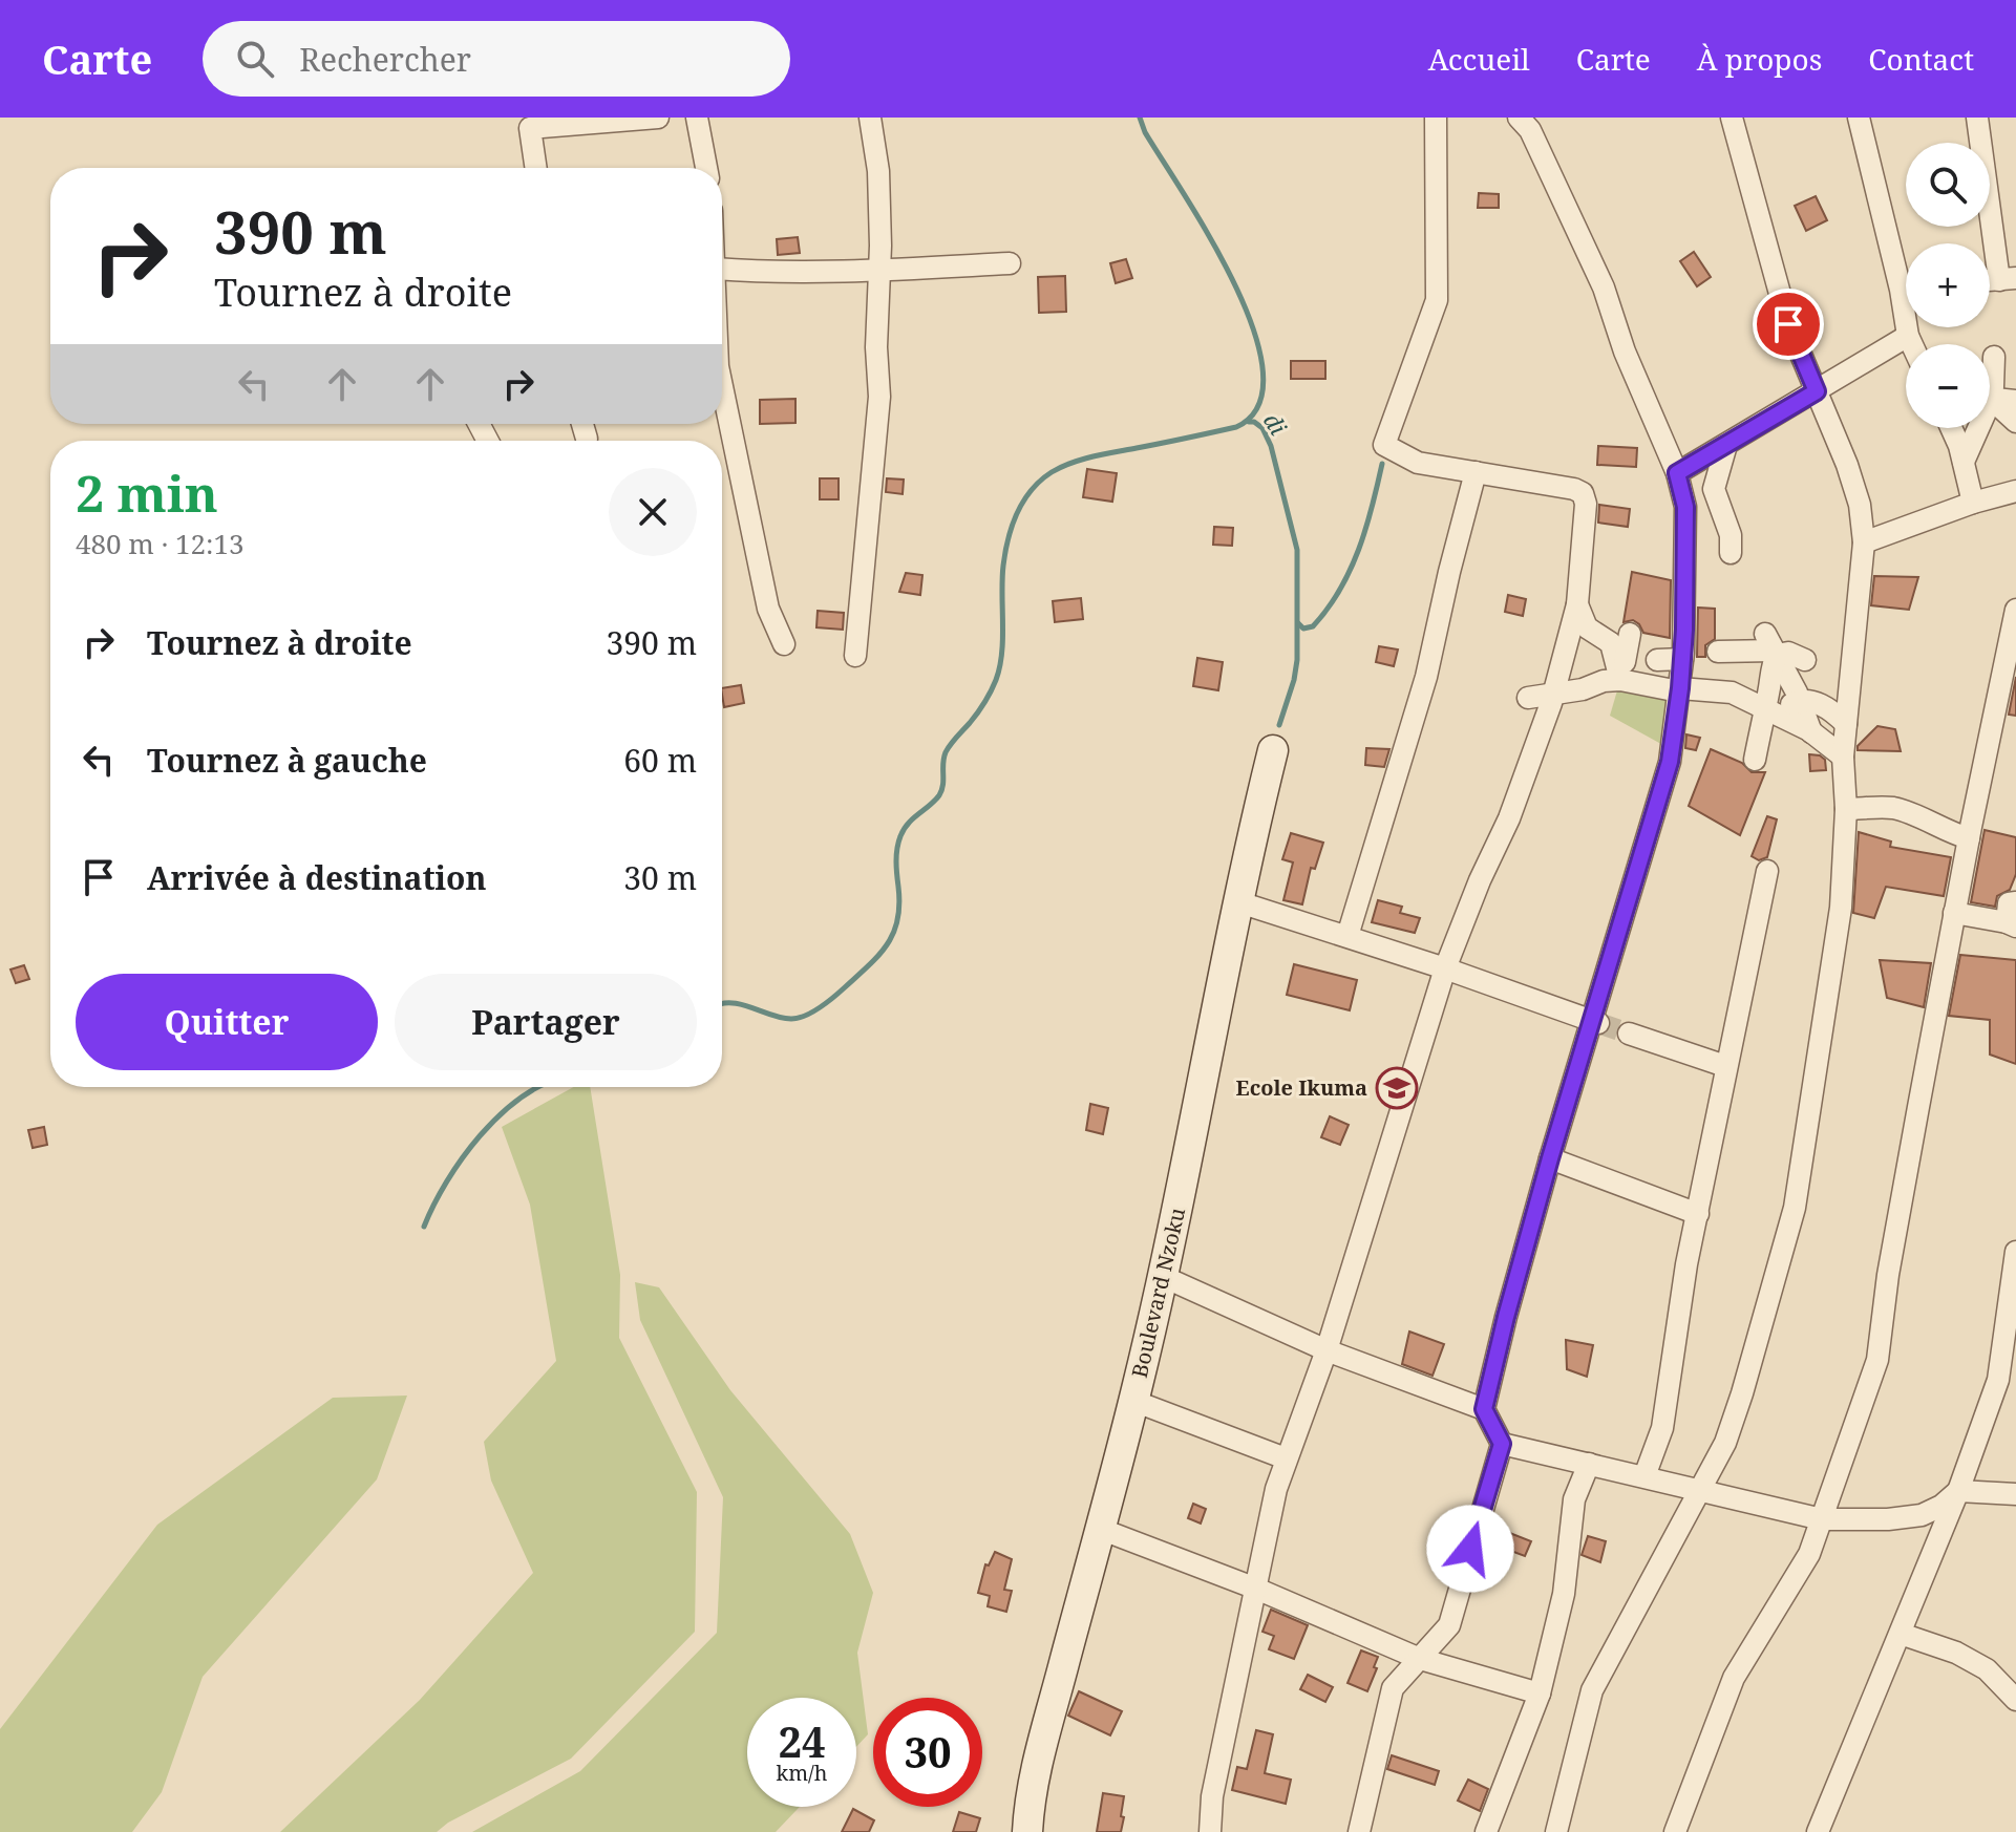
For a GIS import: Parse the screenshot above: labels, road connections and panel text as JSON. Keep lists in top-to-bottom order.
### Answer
{
  "streets": {
    "street": ["Boulevard Nzoku"]
  },
  "water": ["di"],
  "places": {
    "school or university": ["Ecole Ikuma"]
  },
  "page": {
    "header": "Carte",
    "search": "Rechercher",
    "nav": [
      "Accueil",
      "Carte",
      "À propos",
      "Contact"
    ],
    "map_buttons": ["+", "−"],
    "turn": ["390 m", "Tournez à droite"],
    "heading": ["2 min", "480 m · 12:13"],
    "list": [
      {
        "name": "Tournez à droite",
        "value": "390 m"
      },
      {
        "name": "Tournez à gauche",
        "value": "60 m"
      },
      {
        "name": "Arrivée à destination",
        "value": "30 m"
      }
    ],
    "buttons": ["Quitter", "Partager"],
    "speed": "24 km/h",
    "limit": "30"
  }
}
